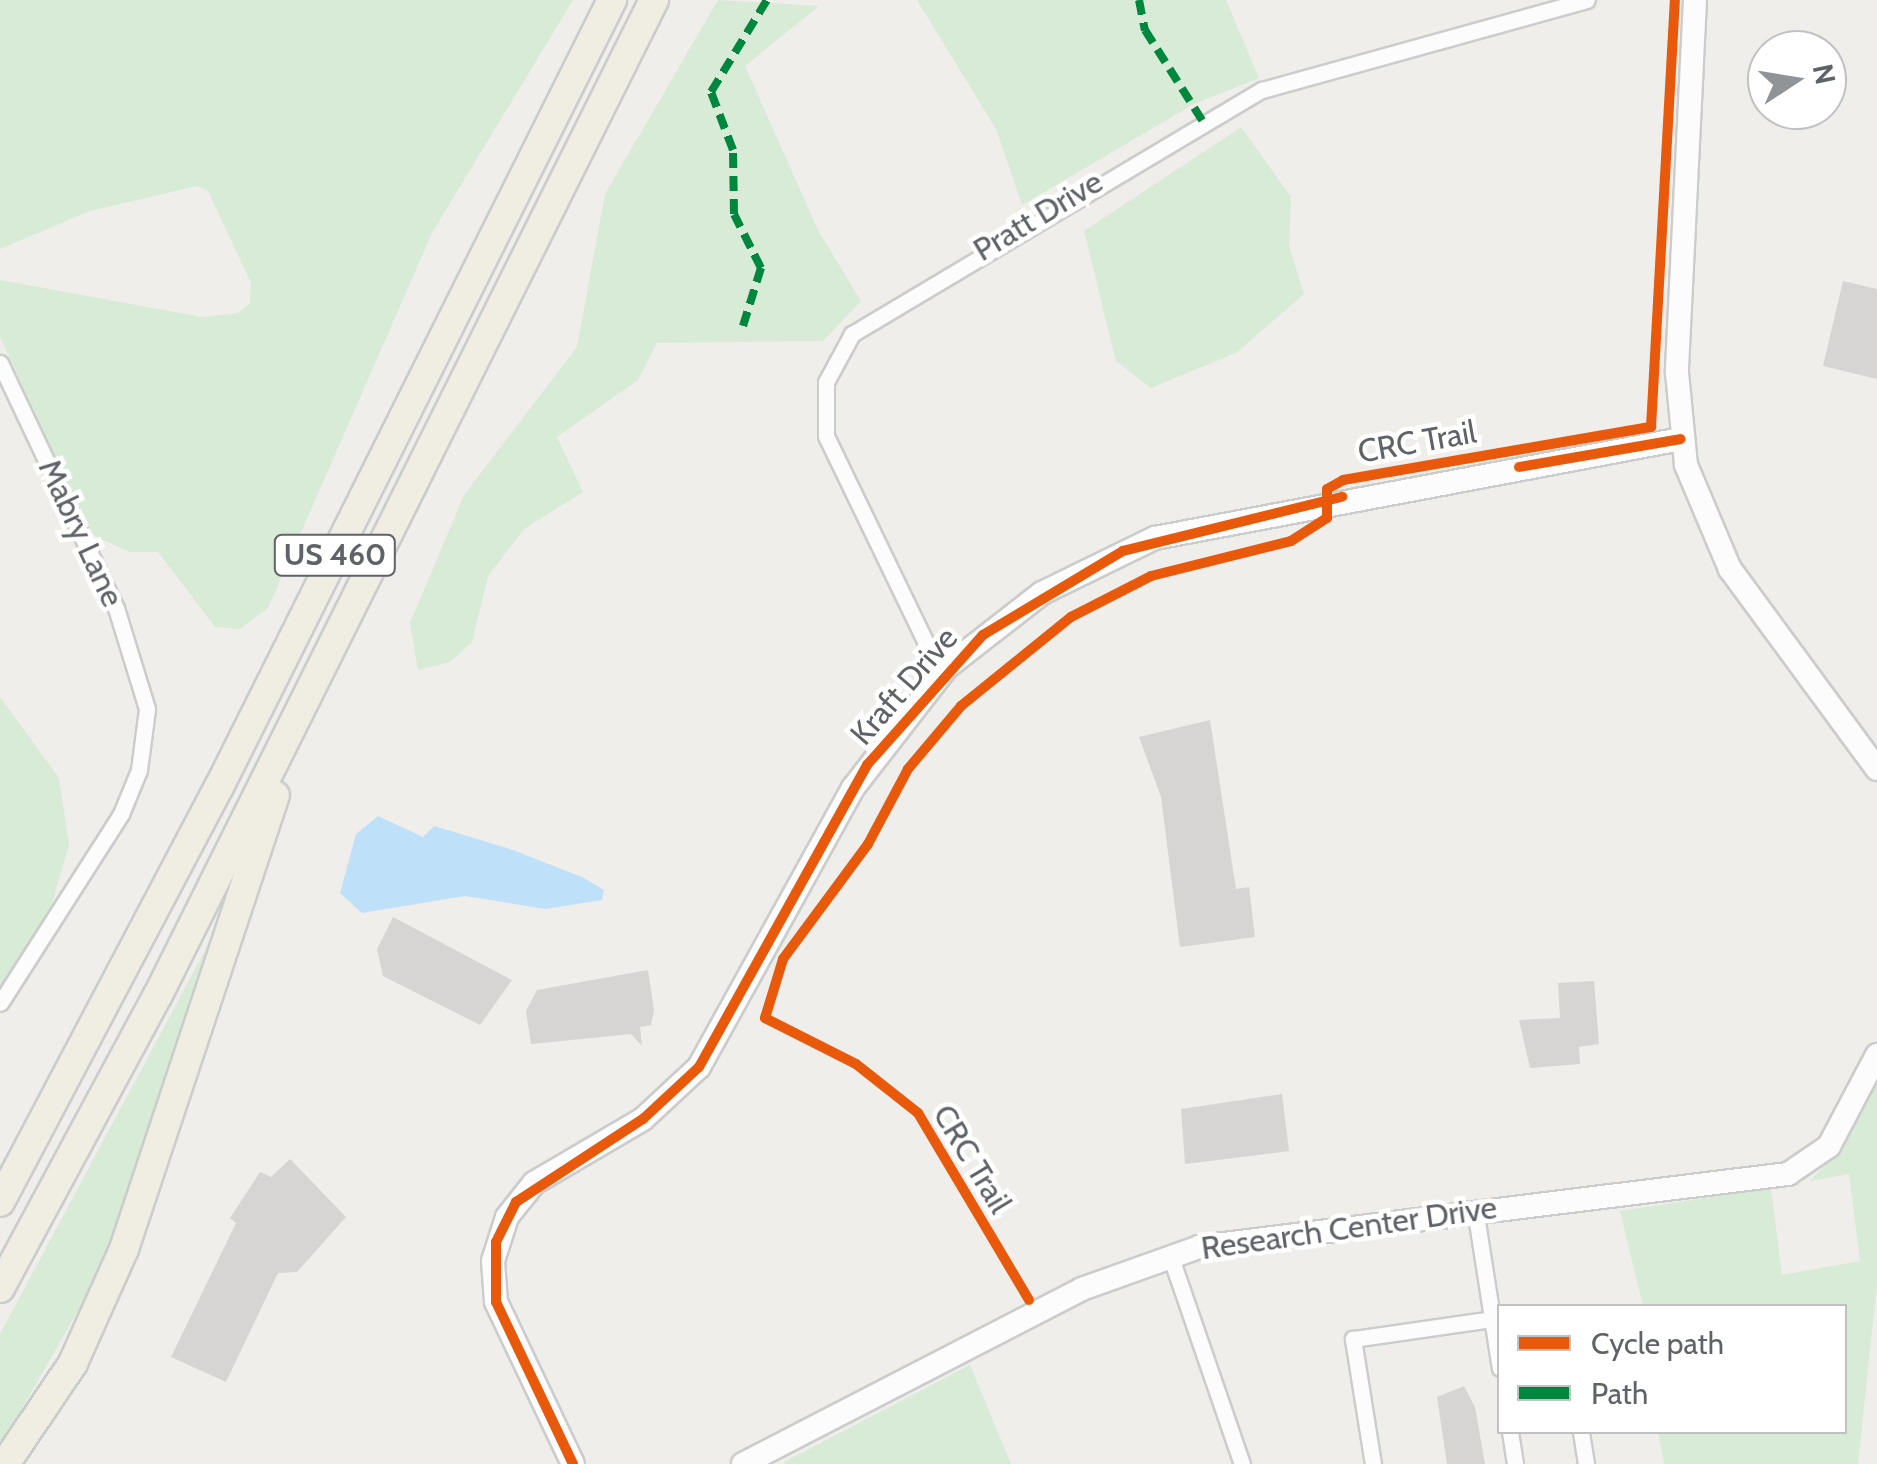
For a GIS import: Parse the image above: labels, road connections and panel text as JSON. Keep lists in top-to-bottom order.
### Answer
{
  "streets": {
    "highway": ["US 460"],
    "main road": ["Kraft Drive", "Research Center Drive"],
    "street": ["Pratt Drive", "Mabry Lane"],
    "cycle path": ["CRC Trail"]
  },
  "crossings": [
    ["Pratt Drive", "Kraft Drive"]
  ],
  "legend": ["Cycle path", "Path"],
  "north": "right"
}
